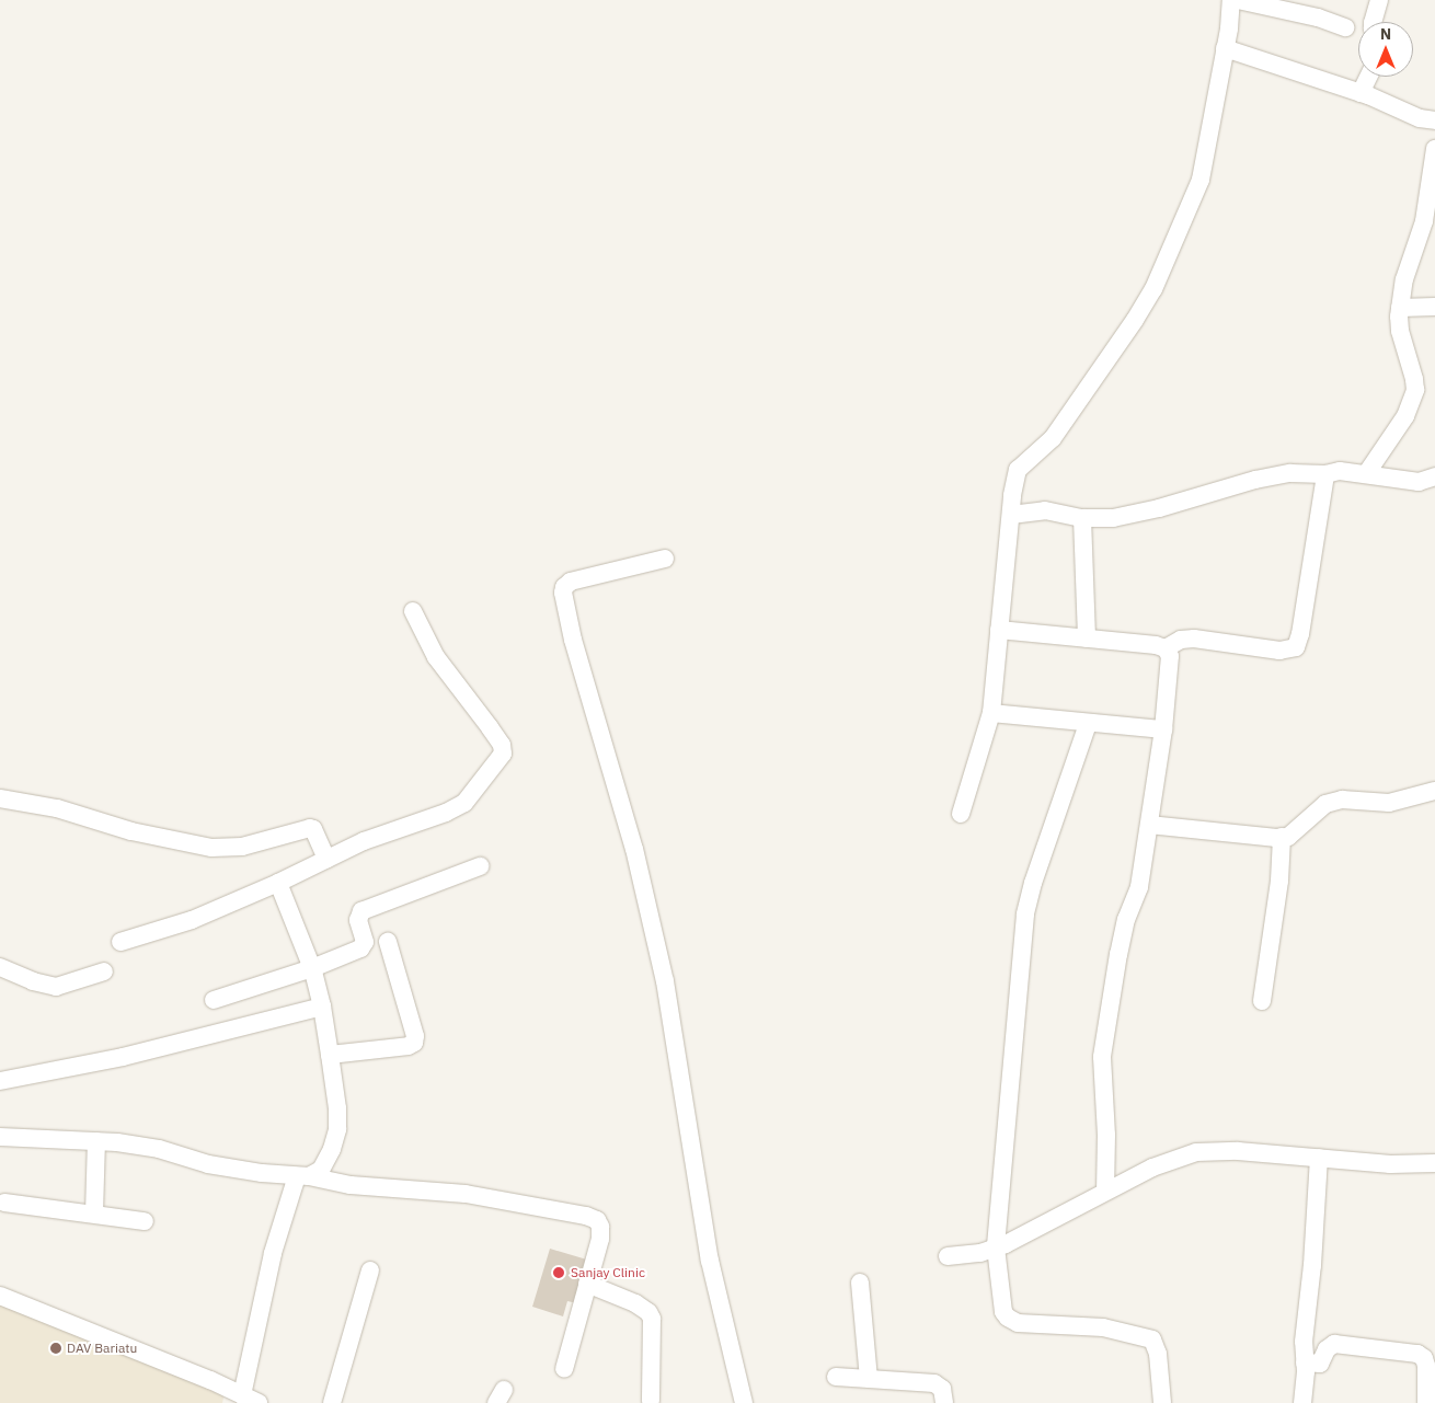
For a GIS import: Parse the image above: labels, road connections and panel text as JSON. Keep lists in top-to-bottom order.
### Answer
{
  "places": ["Sanjay Clinic", "DAV Bariatu"],
  "north": "top"
}
